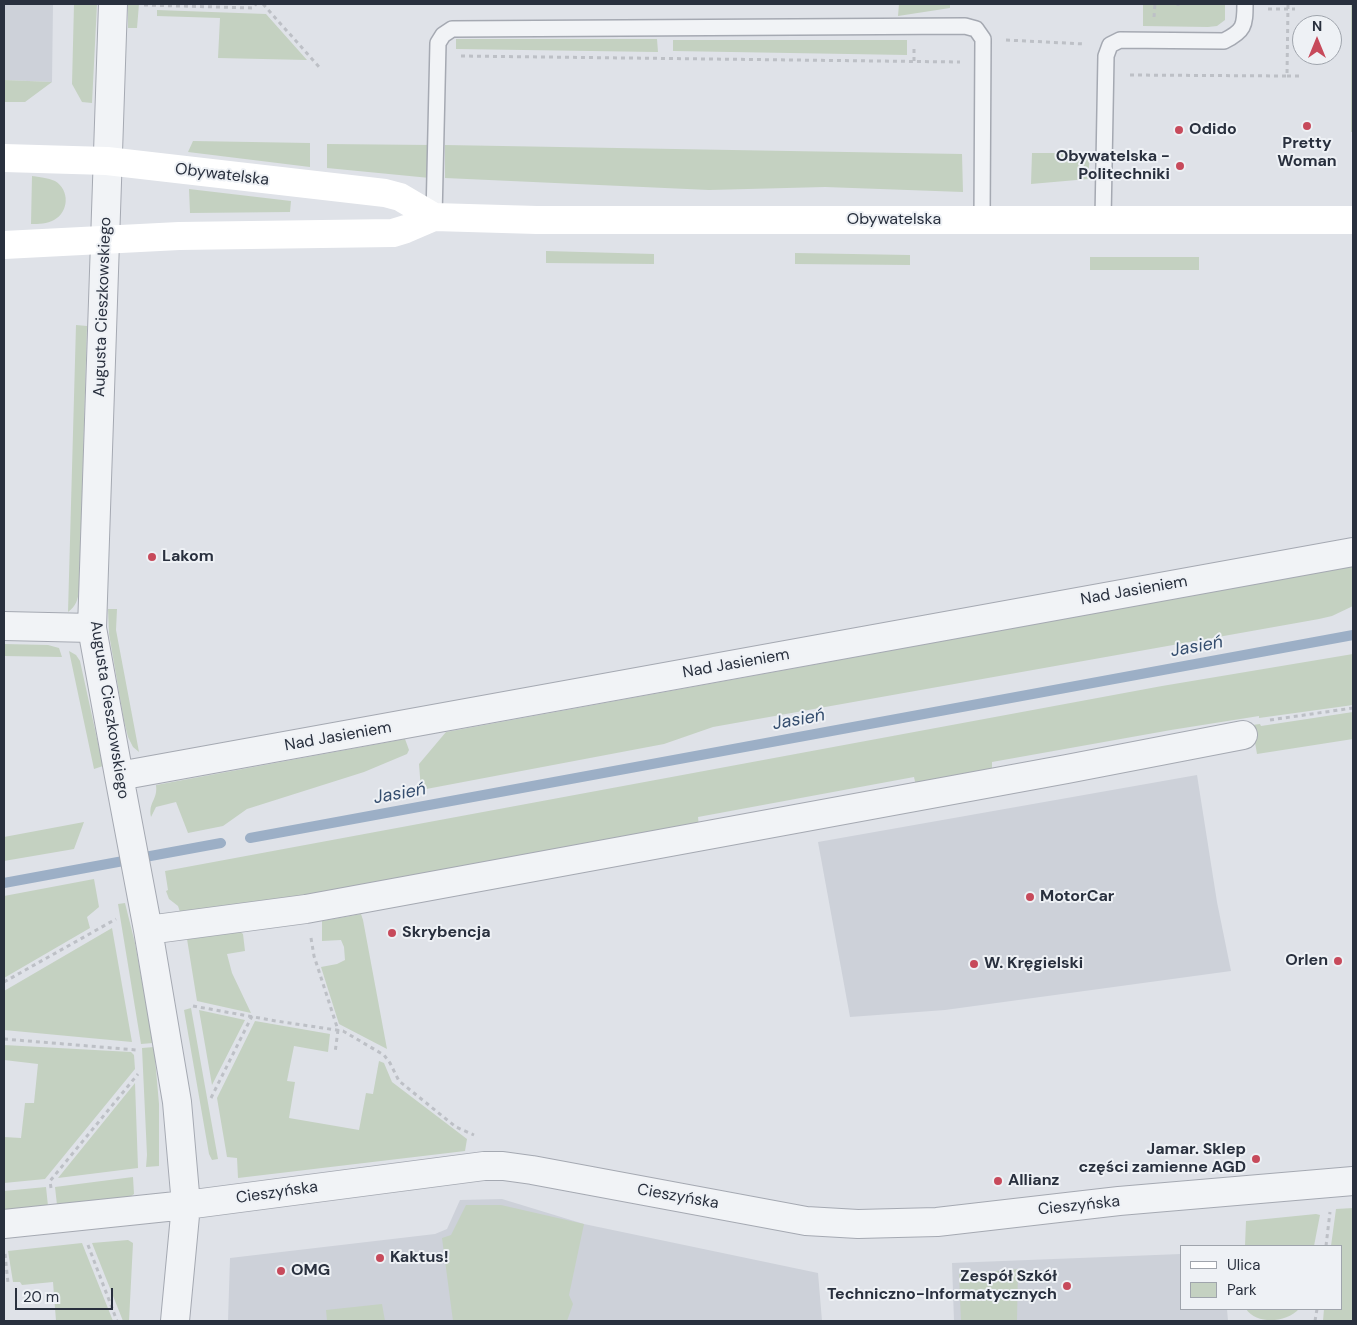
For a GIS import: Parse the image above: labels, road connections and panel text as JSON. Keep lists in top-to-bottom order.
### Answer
{
  "streets": {
    "main road": ["Obywatelska"],
    "street": ["Augusta Cieszkowskiego", "Nad Jasieniem", "Cieszyńska"]
  },
  "crossings": [
    ["Obywatelska", "Augusta Cieszkowskiego"],
    ["Augusta Cieszkowskiego", "Nad Jasieniem"],
    ["Augusta Cieszkowskiego", "Cieszyńska"]
  ],
  "water": ["Jasień"],
  "places": [
    "Pretty Woman",
    "Odido",
    "Obywatelska - Politechniki",
    "Lakom",
    "MotorCar",
    "Skrybencja",
    "Orlen",
    "W. Kręgielski",
    "Jamar. Sklep części zamienne AGD",
    "Allianz",
    "Kaktus!",
    "OMG",
    "Zespół Szkół Techniczno-Informatycznych"
  ],
  "legend": ["Ulica", "Park"],
  "scale_bar": "20 m",
  "north": "top"
}
